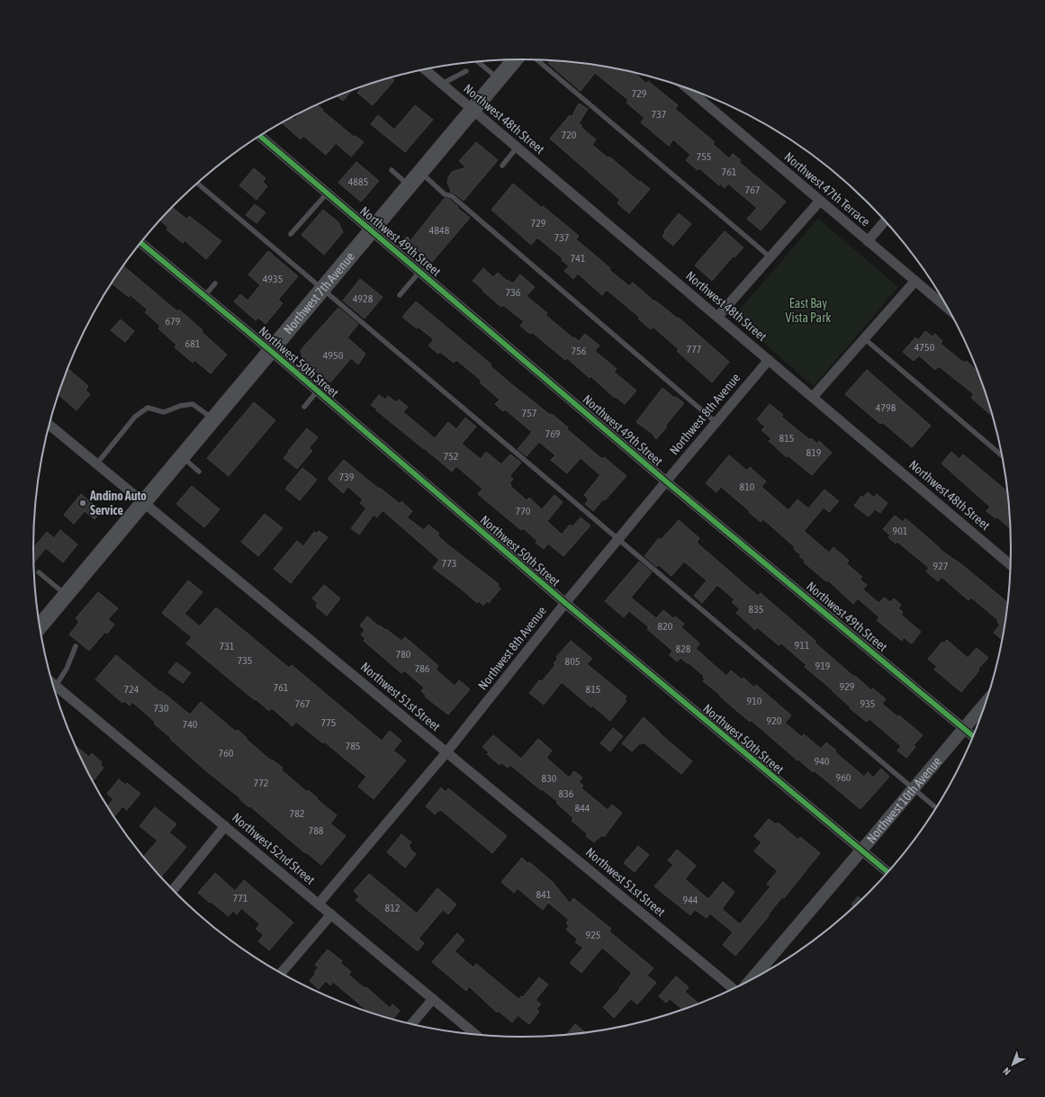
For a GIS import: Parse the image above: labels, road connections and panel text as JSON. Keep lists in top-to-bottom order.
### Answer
{
  "streets": {
    "main road": ["Northwest 7th Avenue"],
    "street": [
      "Northwest 48th Street",
      "Northwest 47th Terrace",
      "Northwest 49th Street",
      "Northwest 50th Street",
      "Northwest 8th Avenue",
      "Northwest 51st Street",
      "Northwest 10th Avenue",
      "Northwest 52nd Street"
    ]
  },
  "crossings": [
    ["Northwest 48th Street", "Northwest 7th Avenue"],
    ["Northwest 48th Street", "Northwest 8th Avenue"],
    ["Northwest 49th Street", "Northwest 7th Avenue"],
    ["Northwest 49th Street", "Northwest 8th Avenue"],
    ["Northwest 49th Street", "Northwest 10th Avenue"],
    ["Northwest 7th Avenue", "Northwest 50th Street"],
    ["Northwest 7th Avenue", "Northwest 51st Street"],
    ["Northwest 50th Street", "Northwest 8th Avenue"],
    ["Northwest 50th Street", "Northwest 10th Avenue"],
    ["Northwest 8th Avenue", "Northwest 51st Street"],
    ["Northwest 8th Avenue", "Northwest 52nd Street"]
  ],
  "parks": ["East Bay Vista Park"],
  "places": ["Andino Auto Service"],
  "house_numbers": [
    "729",
    "737",
    "720",
    "755",
    "761",
    "4885",
    "767",
    "729",
    "4848",
    "737",
    "741",
    "4935",
    "736",
    "4928",
    "679",
    "681",
    "4750",
    "777",
    "756",
    "4950",
    "4798",
    "757",
    "769",
    "815",
    "819",
    "752",
    "739",
    "810",
    "770",
    "901",
    "773",
    "927",
    "835",
    "820",
    "911",
    "731",
    "828",
    "780",
    "735",
    "805",
    "919",
    "786",
    "929",
    "761",
    "724",
    "815",
    "910",
    "767",
    "935",
    "730",
    "920",
    "775",
    "740",
    "785",
    "760",
    "940",
    "960",
    "830",
    "772",
    "836",
    "844",
    "782",
    "788",
    "841",
    "771",
    "944",
    "812",
    "925"
  ],
  "north": "bottom left"
}
